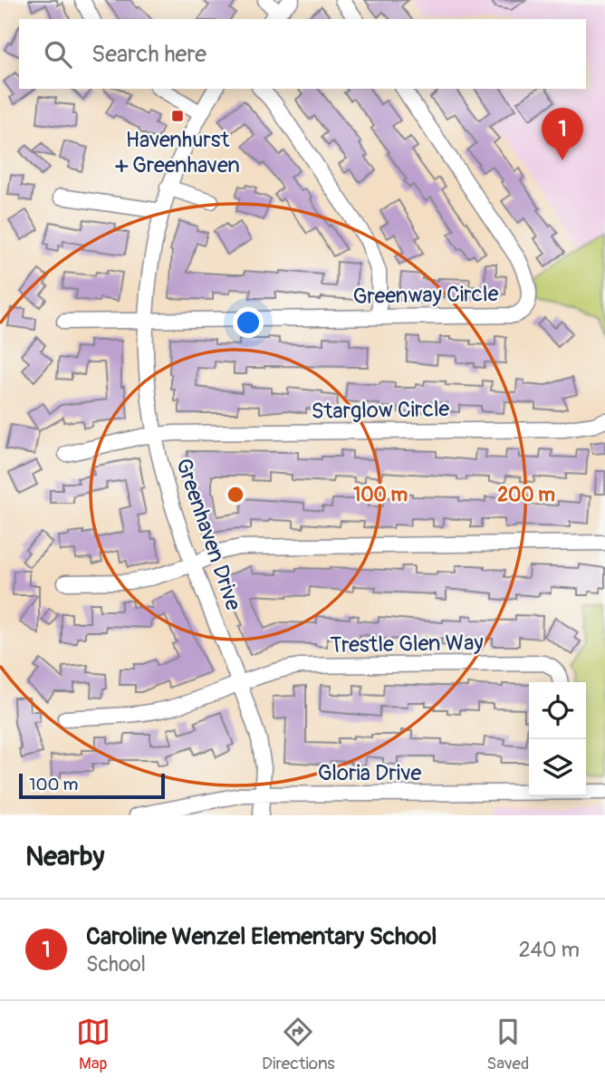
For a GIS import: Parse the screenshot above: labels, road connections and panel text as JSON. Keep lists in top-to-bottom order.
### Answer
{
  "streets": {
    "street": [
      "Greenway Circle",
      "Starglow Circle",
      "Greenhaven Drive",
      "Trestle Glen Way",
      "Gloria Drive"
    ]
  },
  "crossings": [
    ["Greenway Circle", "Greenhaven Drive"],
    ["Starglow Circle", "Greenhaven Drive"],
    ["Greenhaven Drive", "Trestle Glen Way"],
    ["Greenhaven Drive", "Gloria Drive"]
  ],
  "places": {
    "transit": ["Havenhurst + Greenhaven"]
  },
  "scale_bar": "100 m",
  "page": {
    "search": "Search here",
    "pins": "1",
    "scale": "100 m",
    "heading": "Nearby",
    "list": [
      {
        "mark": "1",
        "name": "Caroline Wenzel Elementary School",
        "note": "School",
        "value": "240 m"
      }
    ],
    "nav": ["Map", "Directions", "Saved"]
  },
  "rings": ["100 m", "200 m"]
}
